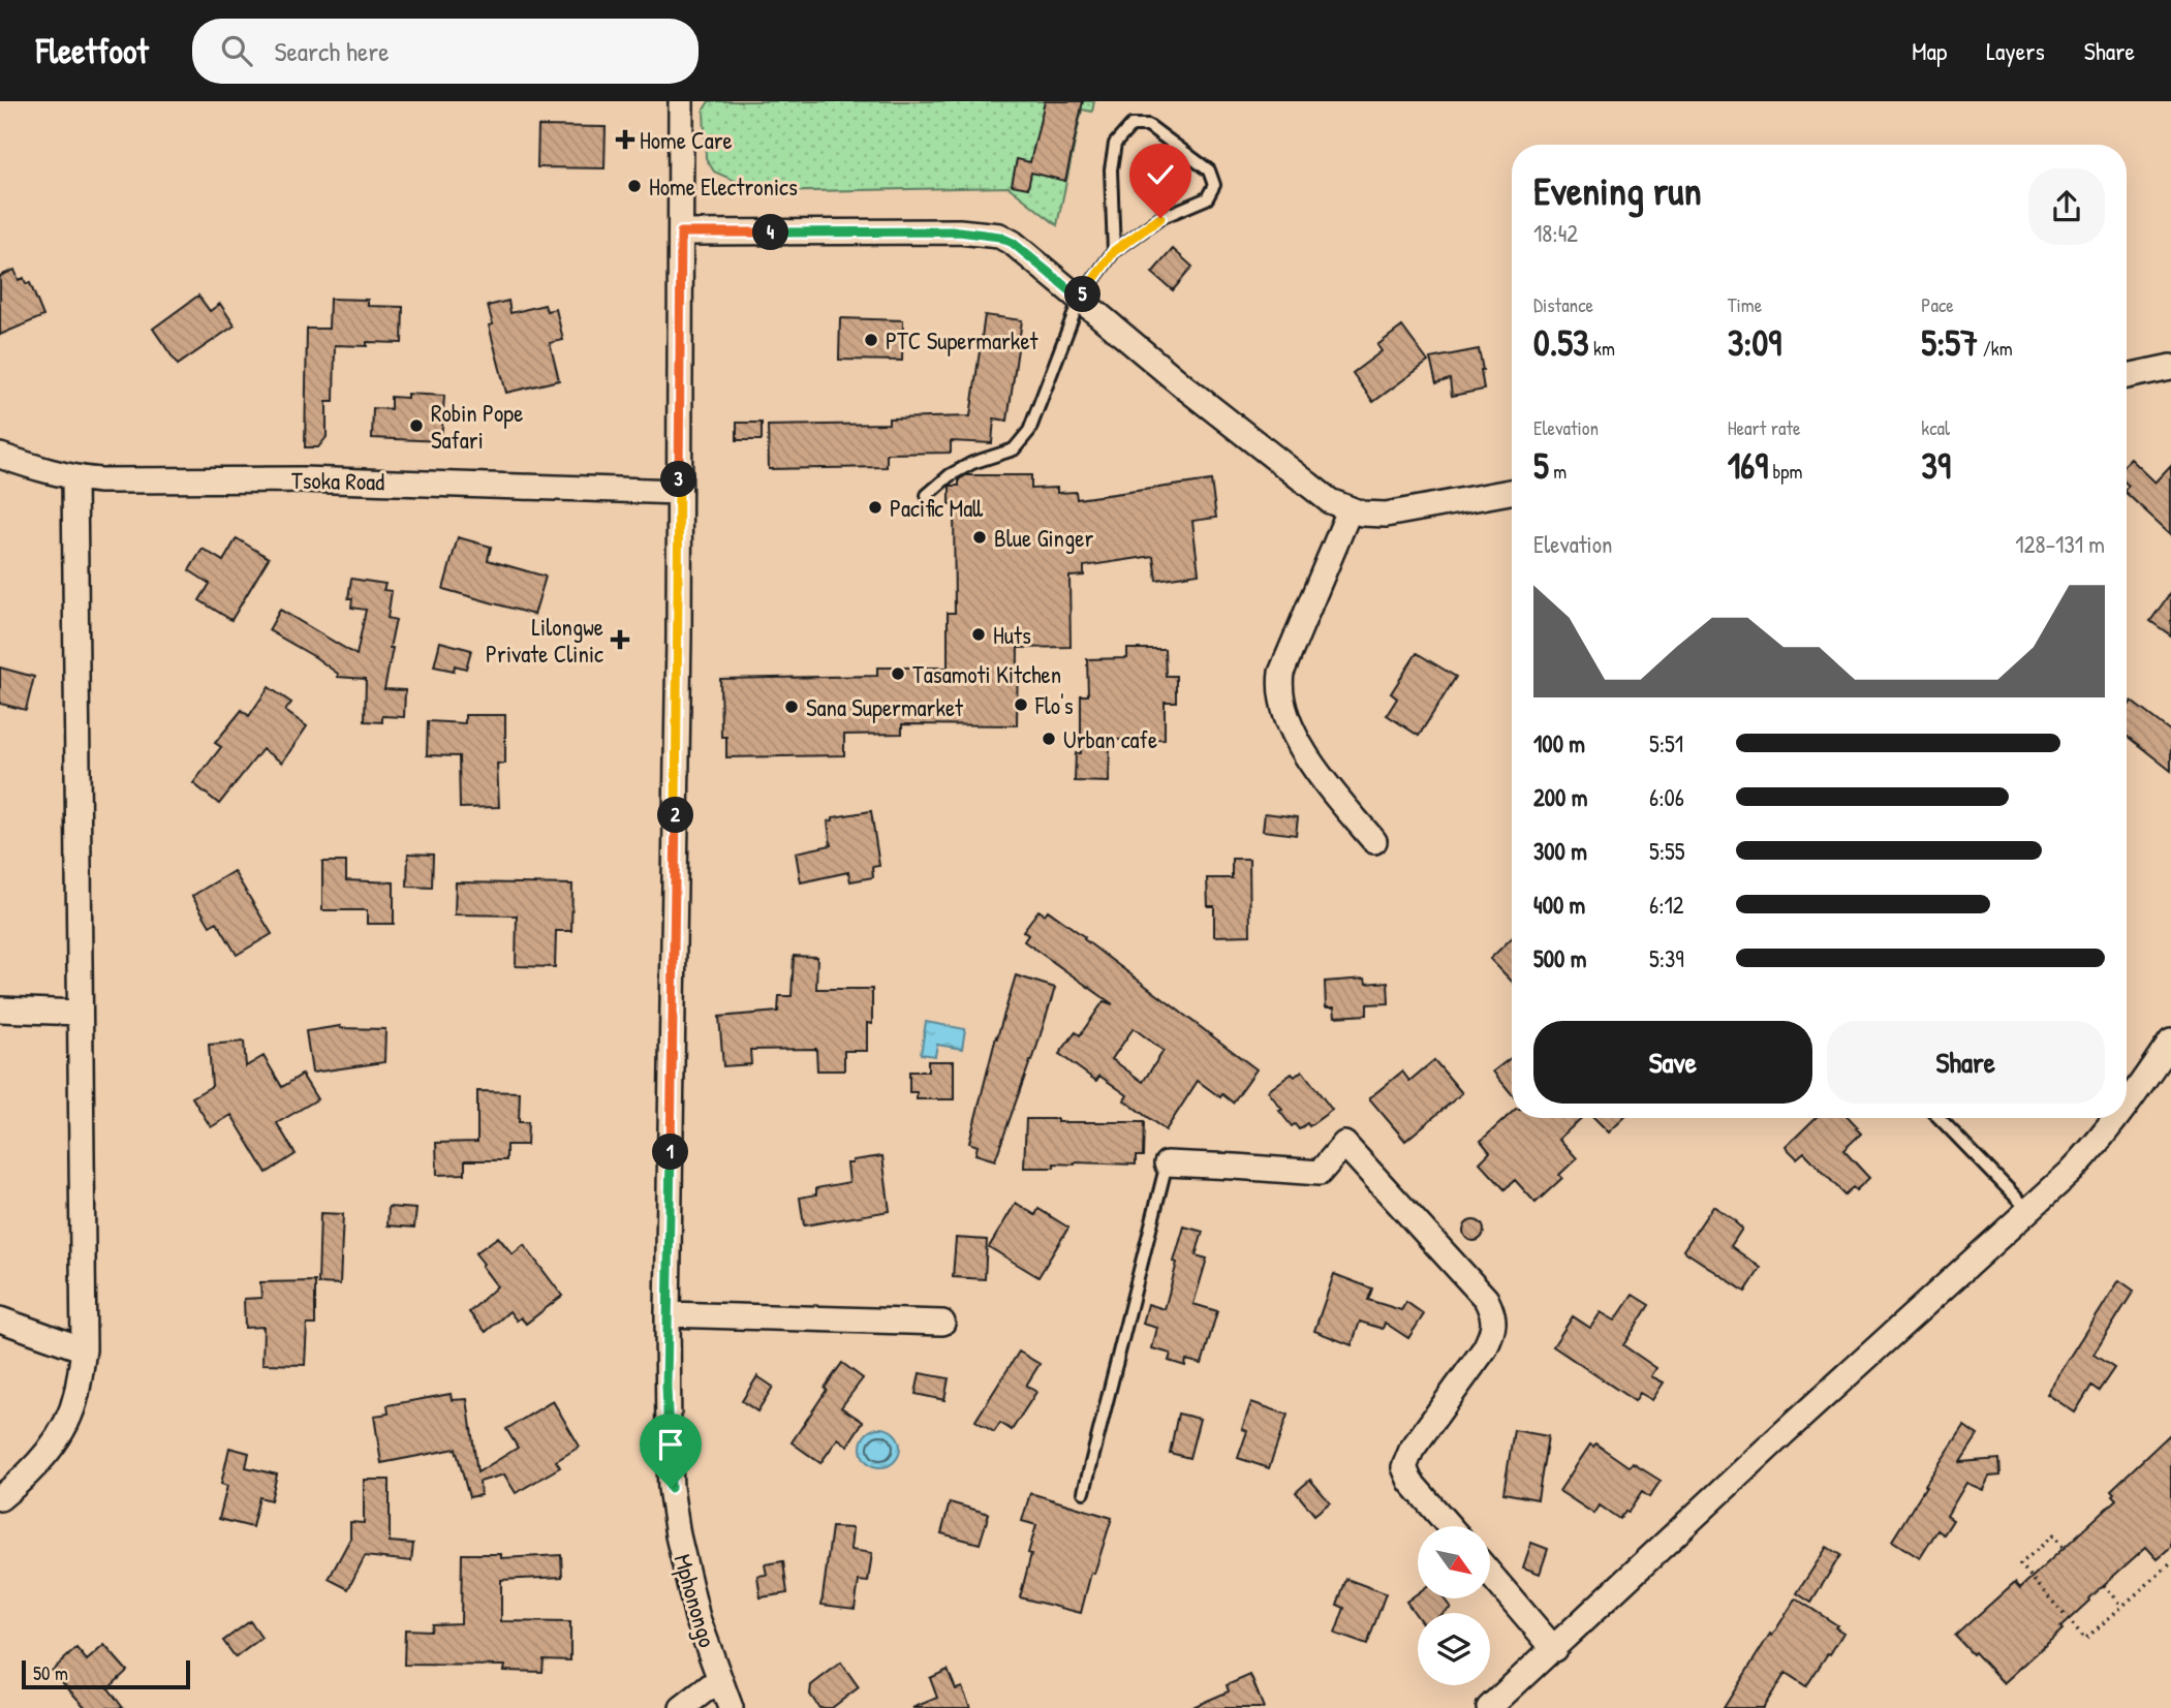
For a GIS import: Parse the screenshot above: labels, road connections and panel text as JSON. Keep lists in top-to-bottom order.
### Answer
{
  "streets": {
    "street": ["Tsoka Road", "Mphonongo"]
  },
  "crossings": [
    ["Tsoka Road", "Mphonongo"]
  ],
  "places": {
    "health": ["Home Care", "Lilongwe Private Clinic"],
    "other": [
      "Home Electronics",
      "PTC Supermarket",
      "Robin Pope Safari",
      "Pacific Mall",
      "Blue Ginger",
      "Huts",
      "Tasamoti Kitchen",
      "Flo's",
      "Sana Supermarket",
      "Urban cafe"
    ]
  },
  "scale_bar": "50 m",
  "north": "bottom right",
  "page": {
    "header": "Fleetfoot",
    "search": "Search here",
    "nav": ["Map", "Layers", "Share"],
    "heading": ["Evening run", "18:42"],
    "pins": [
      "4",
      "5",
      "3",
      "2",
      "1"
    ],
    "stats": [
      ["Distance", "0.53 km"],
      ["Time", "3:09"],
      ["Pace", "5:57 /km"],
      ["Elevation", "5 m"],
      ["Heart rate", "169 bpm"],
      ["kcal", "39"]
    ],
    "chart": ["Elevation", "128–131 m"],
    "list": [
      {
        "name": "100 m",
        "note": "5:51"
      },
      {
        "name": "200 m",
        "note": "6:06"
      },
      {
        "name": "300 m",
        "note": "5:55"
      },
      {
        "name": "400 m",
        "note": "6:12"
      },
      {
        "name": "500 m",
        "note": "5:39"
      }
    ],
    "buttons": ["Save", "Share"],
    "scale": "50 m"
  }
}
